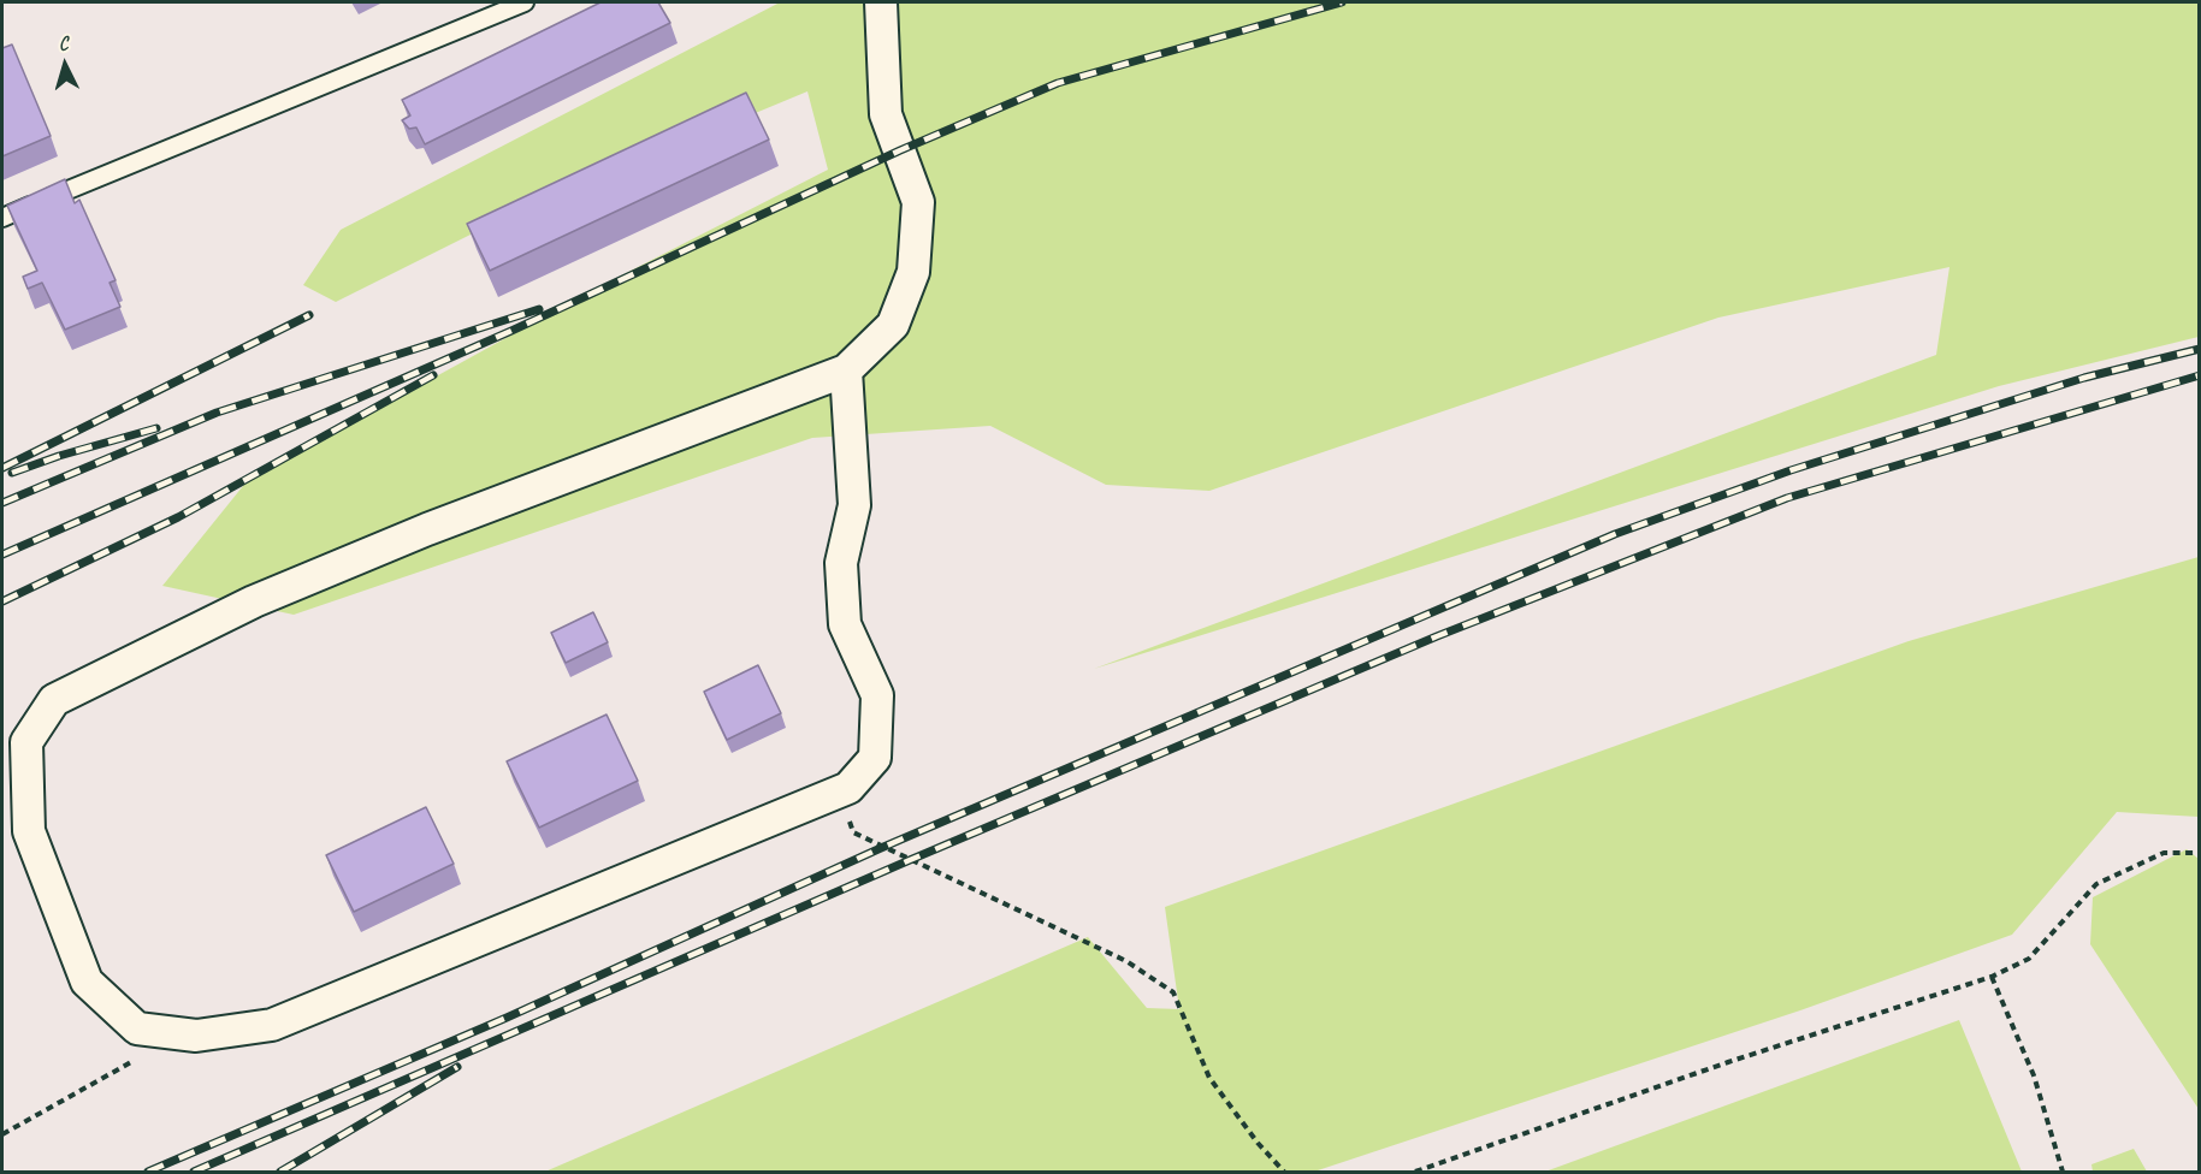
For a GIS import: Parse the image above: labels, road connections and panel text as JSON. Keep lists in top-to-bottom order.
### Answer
{
  "north": "top"
}
